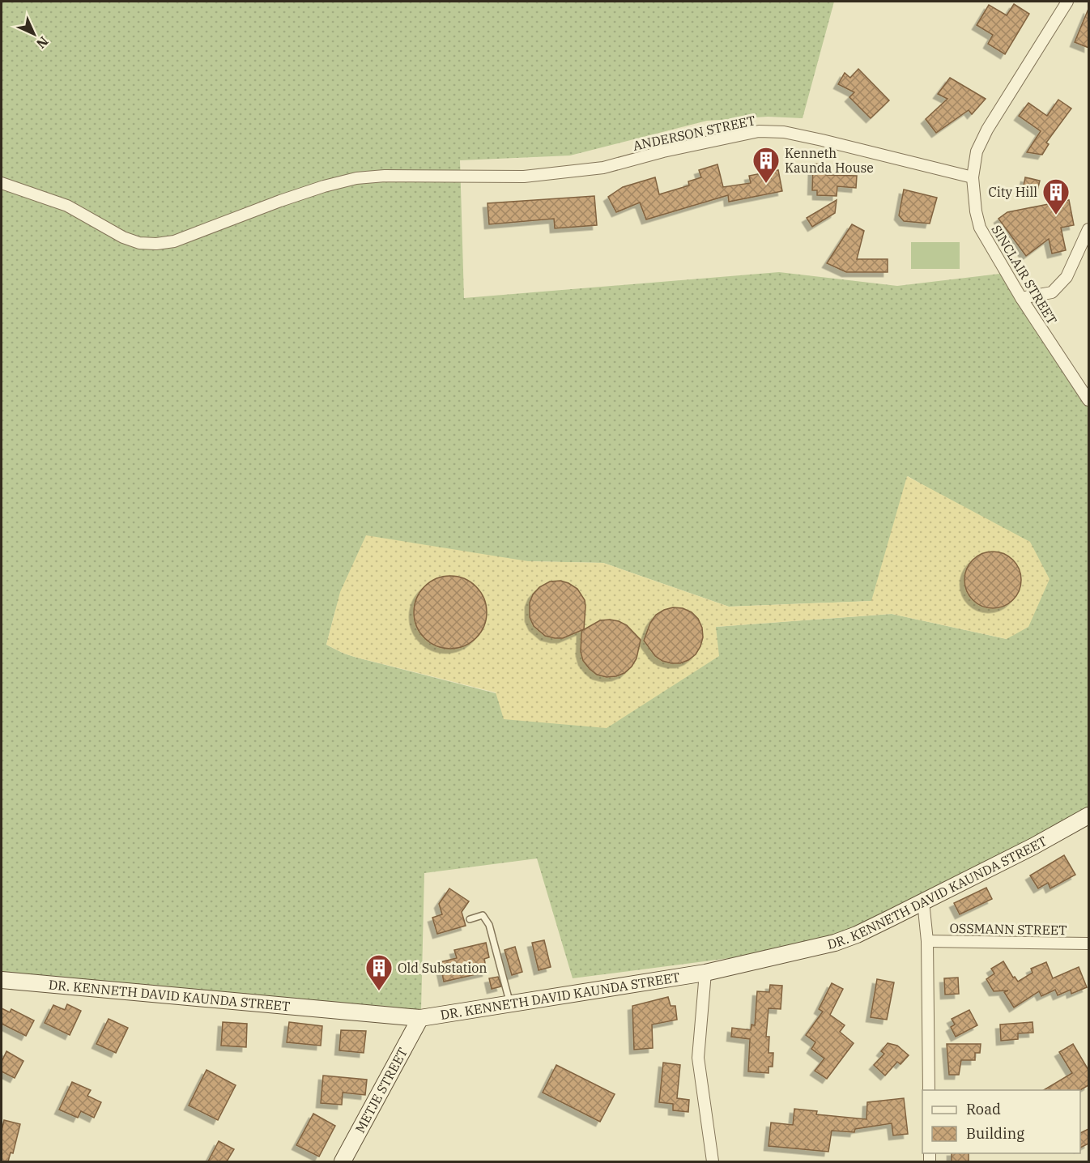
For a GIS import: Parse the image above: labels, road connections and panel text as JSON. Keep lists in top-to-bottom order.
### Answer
{
  "streets": {
    "street": [
      "ANDERSON STREET",
      "SINCLAIR STREET",
      "DR. KENNETH DAVID KAUNDA STREET",
      "OSSMANN STREET",
      "METJE STREET"
    ]
  },
  "crossings": [
    ["ANDERSON STREET", "SINCLAIR STREET"],
    ["DR. KENNETH DAVID KAUNDA STREET", "METJE STREET"]
  ],
  "places": {
    "building": ["Kenneth Kaunda House", "City Hill", "Old Substation"]
  },
  "legend": ["Road", "Building"],
  "north": "bottom right"
}
